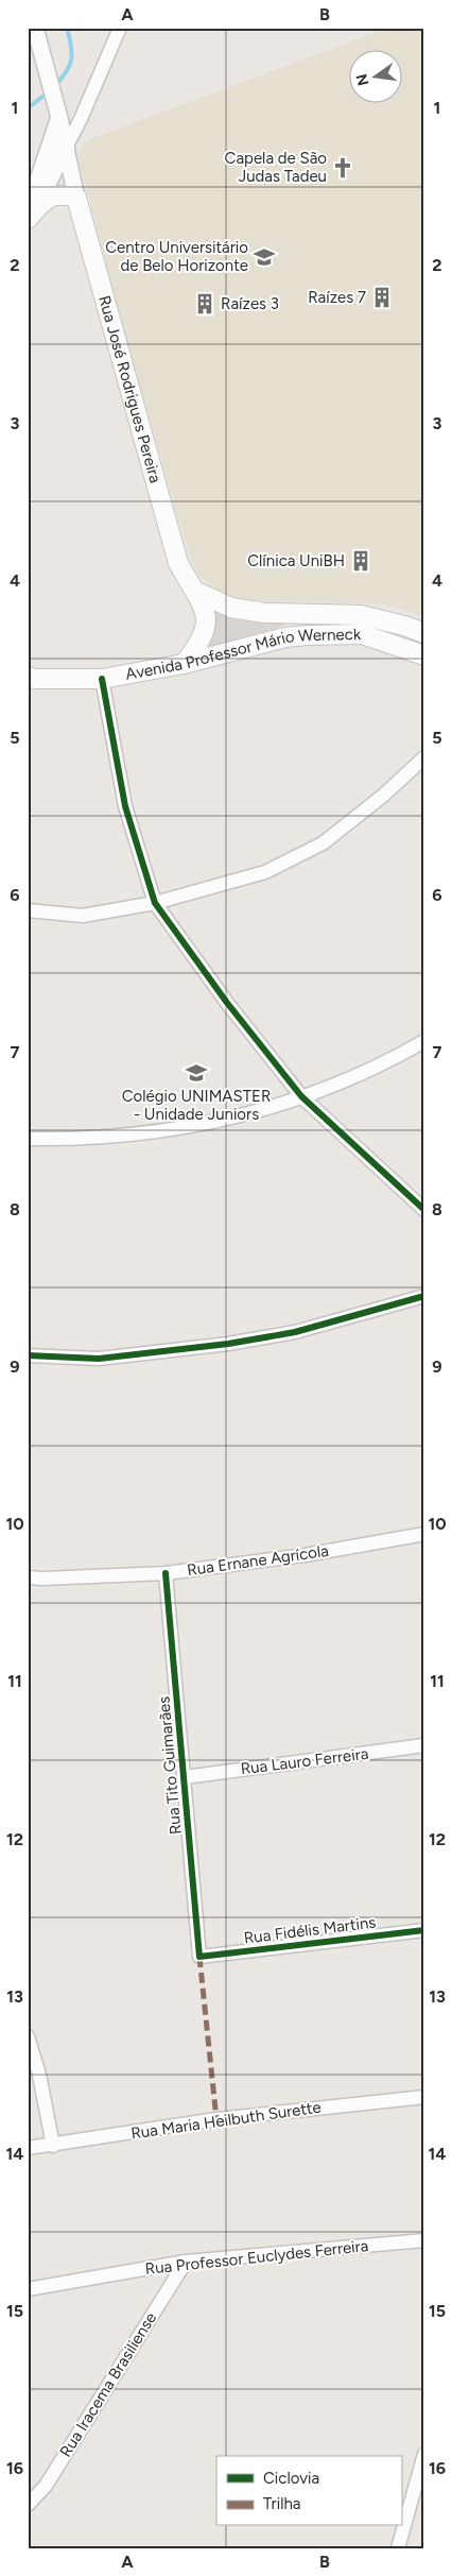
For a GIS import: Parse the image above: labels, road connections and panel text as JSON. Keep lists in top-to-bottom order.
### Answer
{
  "streets": {
    "main road": ["Rua José Rodrigues Pereira", "Avenida Professor Mário Werneck"],
    "street": [
      "Rua Ernane Agrícola",
      "Rua Lauro Ferreira",
      "Rua Tito Guimarães",
      "Rua Fidélis Martins",
      "Rua Maria Heilbuth Surette",
      "Rua Professor Euclydes Ferreira",
      "Rua Iracema Brasiliense"
    ]
  },
  "crossings": [
    ["Rua José Rodrigues Pereira", "Avenida Professor Mário Werneck"],
    ["Rua Ernane Agrícola", "Rua Tito Guimarães"],
    ["Rua Lauro Ferreira", "Rua Tito Guimarães"],
    ["Rua Tito Guimarães", "Rua Fidélis Martins"],
    ["Rua Professor Euclydes Ferreira", "Rua Iracema Brasiliense"]
  ],
  "places": {
    "church": ["Capela de São Judas Tadeu"],
    "school or university": ["Centro Universitário de Belo Horizonte", "Colégio UNIMASTER - Unidade Juniors"],
    "building": ["Raízes 7", "Raízes 3", "Clínica UniBH"]
  },
  "legend": ["Ciclovia", "Trilha"],
  "north": "left",
  "grid": {
    "columns": ["A", "B"],
    "rows": [
      "1",
      "2",
      "3",
      "4",
      "5",
      "6",
      "7",
      "8",
      "9",
      "10",
      "11",
      "12",
      "13",
      "14",
      "15",
      "16"
    ]
  }
}
